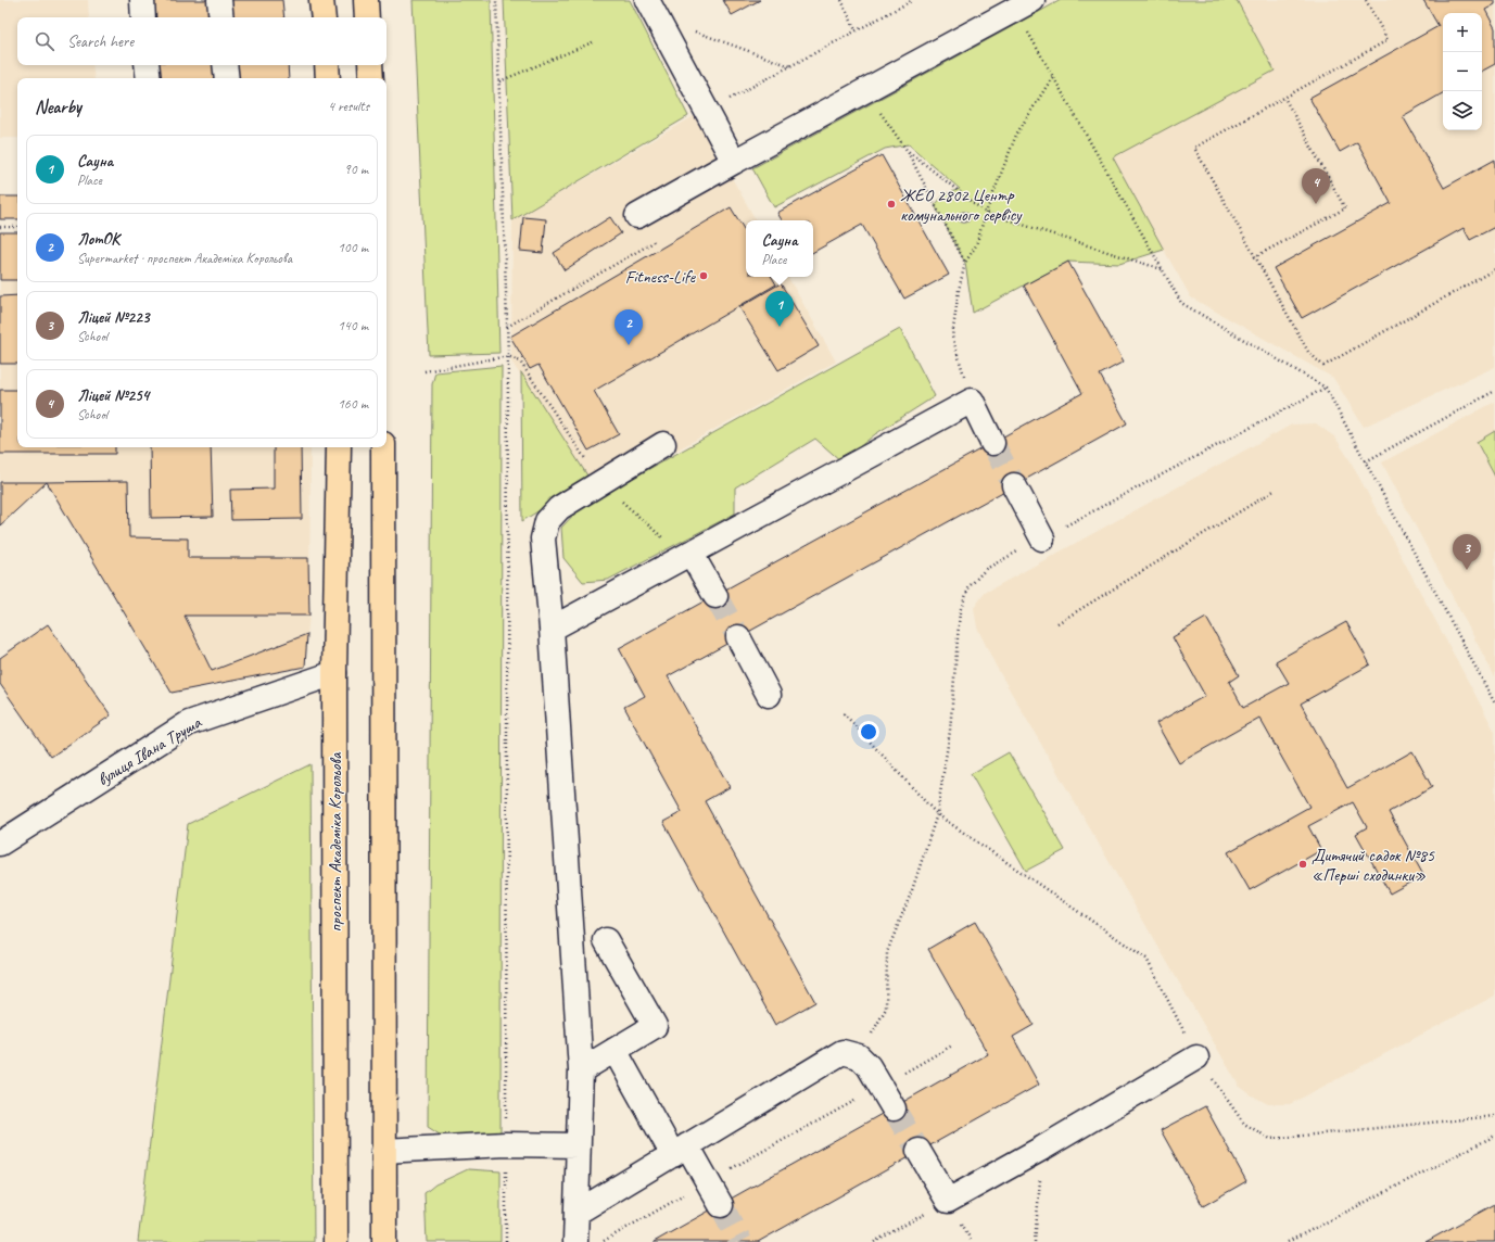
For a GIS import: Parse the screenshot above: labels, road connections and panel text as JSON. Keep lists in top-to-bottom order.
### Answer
{
  "streets": {
    "main road": ["проспект Академіка Корольова"],
    "street": ["вулиця Івана Труша"]
  },
  "crossings": [
    ["вулиця Івана Труша", "проспект Академіка Корольова"]
  ],
  "places": ["ЖЕО 2802 Центр комунального сервісу", "Fitness-Life", "Дитячий садок №85 «Перші сходинки»"],
  "page": {
    "map_buttons": ["+", "−"],
    "search": "Search here",
    "heading": ["Nearby", "4 results"],
    "list": [
      {
        "mark": "1",
        "name": "Сауна",
        "note": "Place",
        "value": "90 m"
      },
      {
        "mark": "2",
        "name": "ЛотОК",
        "note": "Supermarket · проспект Академіка Корольова",
        "value": "100 m"
      },
      {
        "mark": "3",
        "name": "Ліцей №223",
        "note": "School",
        "value": "140 m"
      },
      {
        "mark": "4",
        "name": "Ліцей №254",
        "note": "School",
        "value": "160 m"
      }
    ],
    "pins": [
      "4",
      "1",
      "2",
      "3"
    ],
    "popup": ["Сауна", "Place"]
  }
}
